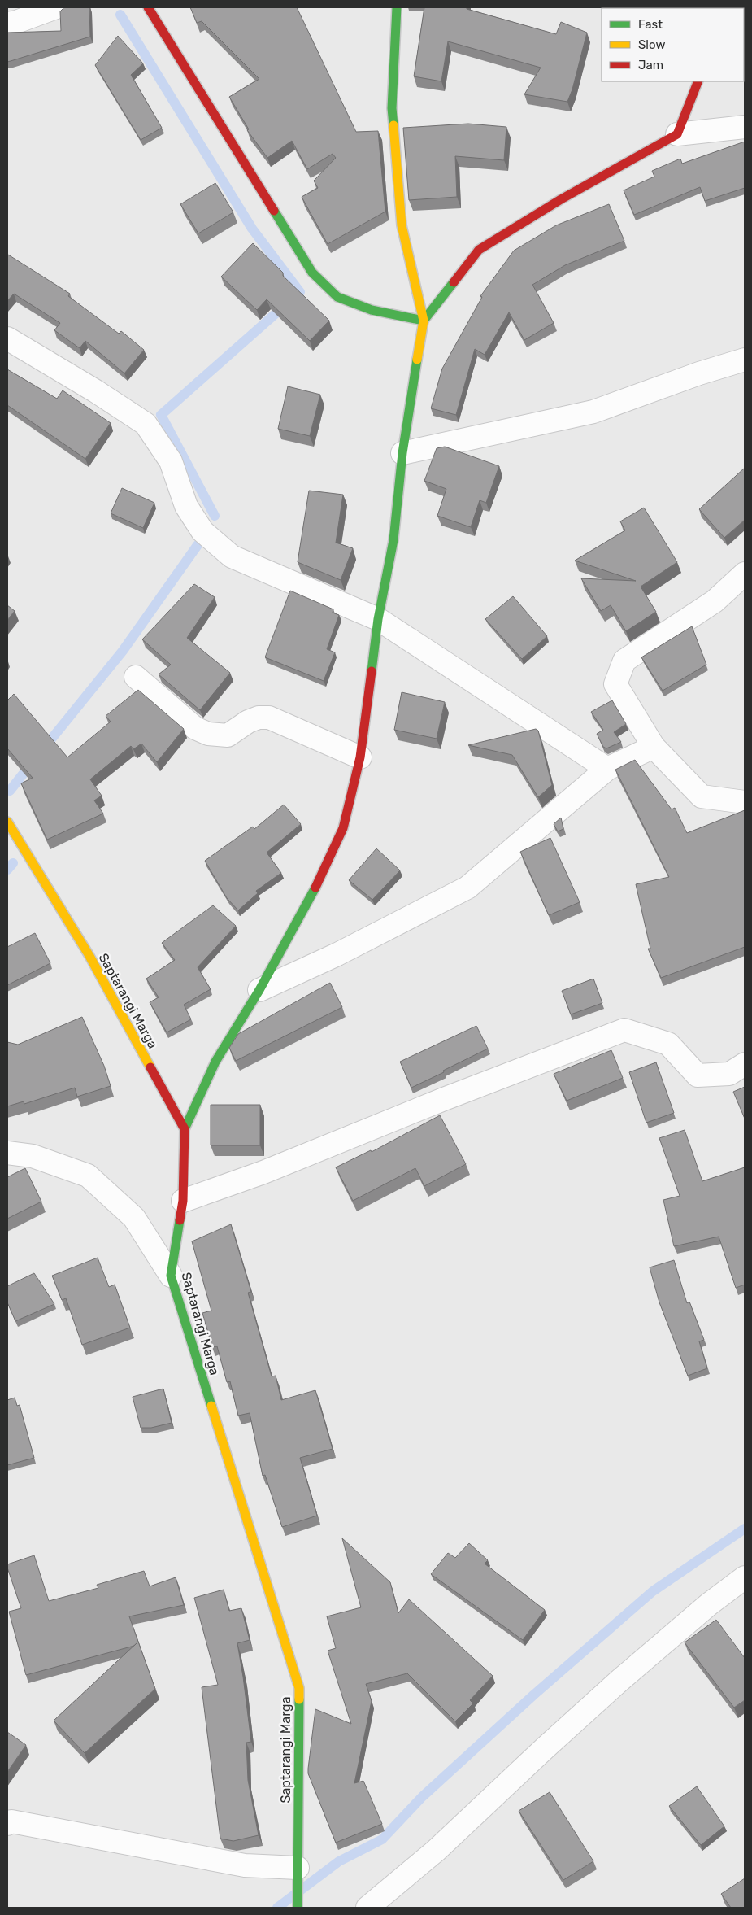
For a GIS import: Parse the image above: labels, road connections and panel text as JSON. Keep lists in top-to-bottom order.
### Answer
{
  "streets": {
    "street": ["Saptarangi Marga"]
  },
  "legend": ["Fast", "Slow", "Jam"]
}
